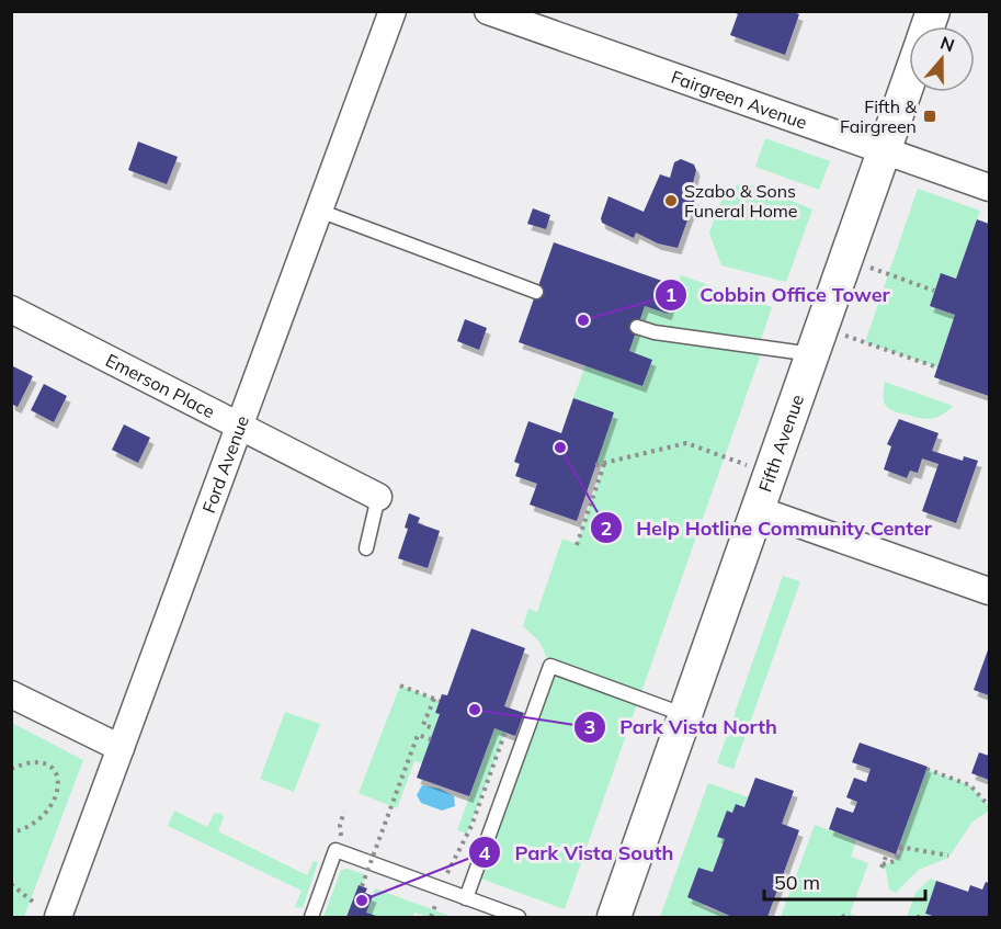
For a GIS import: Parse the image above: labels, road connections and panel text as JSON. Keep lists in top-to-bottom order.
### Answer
{
  "streets": {
    "street": [
      "Fairgreen Avenue",
      "Emerson Place",
      "Fifth Avenue",
      "Ford Avenue"
    ]
  },
  "crossings": [
    ["Fairgreen Avenue", "Fifth Avenue"],
    ["Emerson Place", "Ford Avenue"]
  ],
  "places": {
    "transit": ["Fifth & Fairgreen"],
    "other": [
      "Szabo & Sons Funeral Home",
      "Cobbin Office Tower",
      "Help Hotline Community Center",
      "Park Vista North",
      "Park Vista South"
    ]
  },
  "scale_bar": "50 m",
  "north": "top"
}
